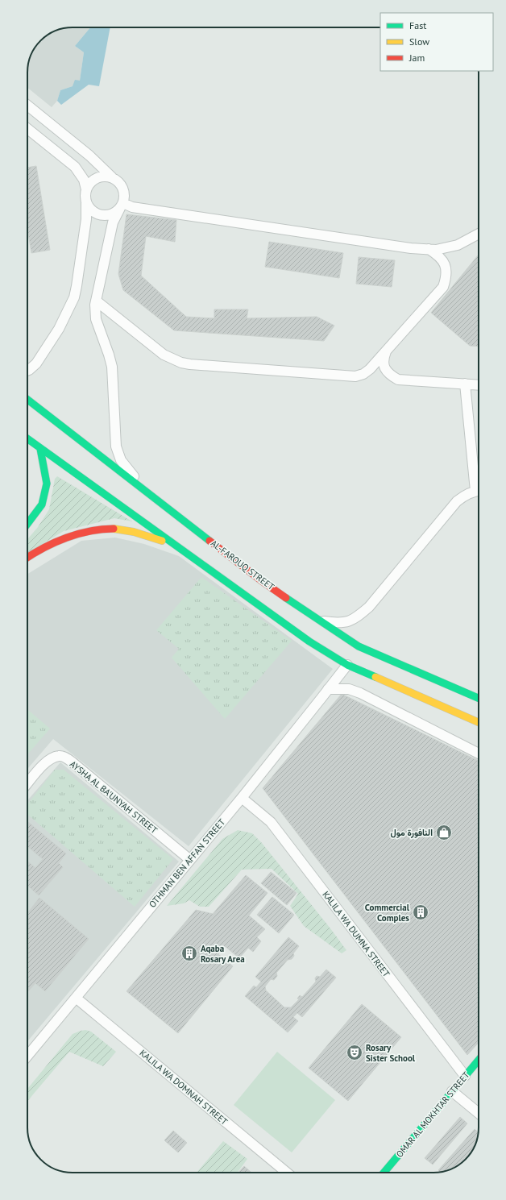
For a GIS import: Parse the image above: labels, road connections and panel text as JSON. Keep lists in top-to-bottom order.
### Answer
{
  "streets": {
    "main road": ["AL-FAROUQ STREET", "OMAR AL MOKHTAR STREET"],
    "street": [
      "AYSHA AL BA'UNYAH STREET",
      "OTHMAN BEN AFFAN STREET",
      "KALILA WA DUMNA STREET",
      "KALILA WA DOMNAH STREET"
    ]
  },
  "crossings": [
    ["AYSHA AL BA'UNYAH STREET", "OTHMAN BEN AFFAN STREET"],
    ["OTHMAN BEN AFFAN STREET", "KALILA WA DUMNA STREET"],
    ["OTHMAN BEN AFFAN STREET", "KALILA WA DOMNAH STREET"],
    ["KALILA WA DUMNA STREET", "OMAR AL MOKHTAR STREET"]
  ],
  "places": {
    "shop": ["النافورة مول"],
    "building": ["Commercial Comples", "Aqaba Rosary Area"],
    "theatre": ["Rosary Sister School"]
  },
  "legend": ["Fast", "Slow", "Jam"]
}
